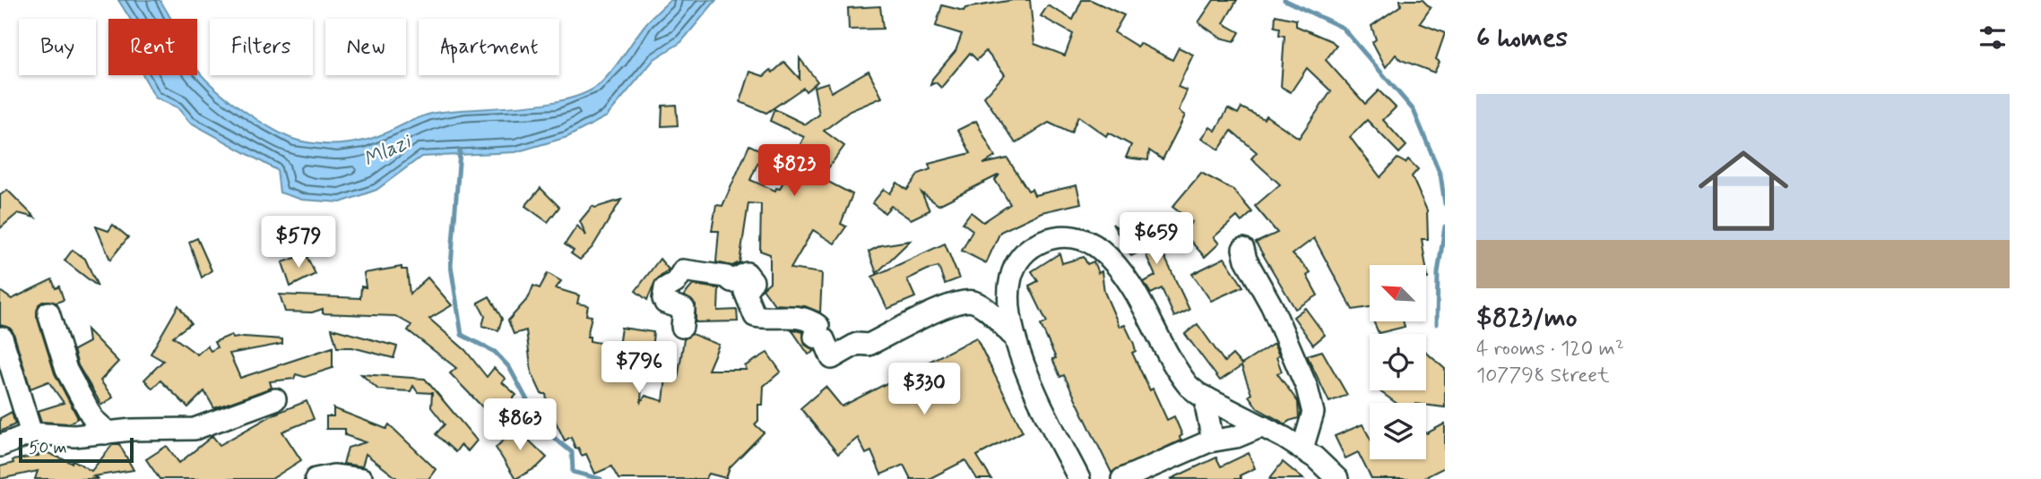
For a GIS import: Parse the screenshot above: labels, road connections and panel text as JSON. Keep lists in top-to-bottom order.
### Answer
{
  "water": ["Mlazi"],
  "scale_bar": "50 m",
  "north": "top left",
  "page": {
    "heading": "6 homes",
    "chip": [
      "Buy",
      "Rent",
      "Filters",
      "New",
      "Apartment"
    ],
    "list": [
      {
        "name": "$823/mo",
        "note": "4 rooms · 120 m² · 107798 Street"
      }
    ],
    "price": [
      "$823",
      "$659",
      "$579",
      "$796",
      "$330",
      "$863"
    ],
    "scale": "50 m"
  }
}
